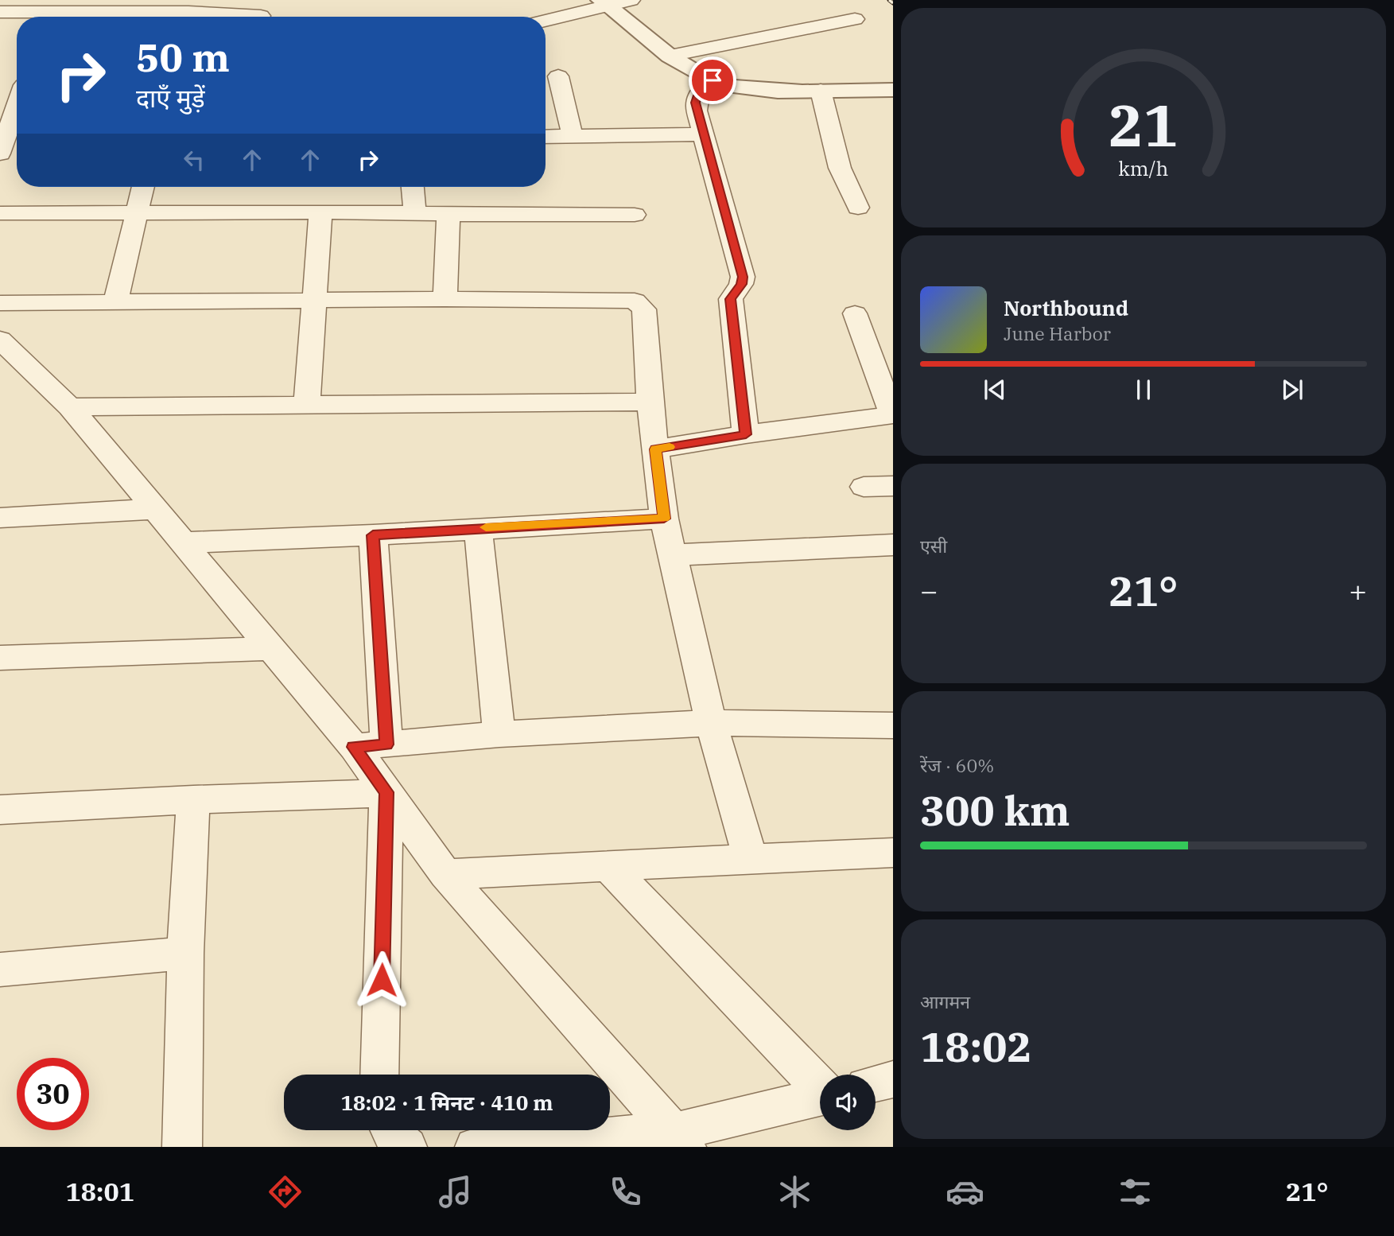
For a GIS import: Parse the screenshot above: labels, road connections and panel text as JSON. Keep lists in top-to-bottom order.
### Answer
{
  "page": {
    "turn": ["50 m", "दाएँ मुड़ें"],
    "song": ["Northbound", "June Harbor"],
    "tile": [
      "एसी",
      ["रेंज · 60%", "300 km"],
      ["आगमन", "18:02"]
    ],
    "heat": ["−", "21°", "+"],
    "limit": "30",
    "trip": "18:02 · 1 मिनट · 410 m",
    "tabs": ["18:01", "21°"],
    "gauge": ["21", "km/h"]
  }
}
